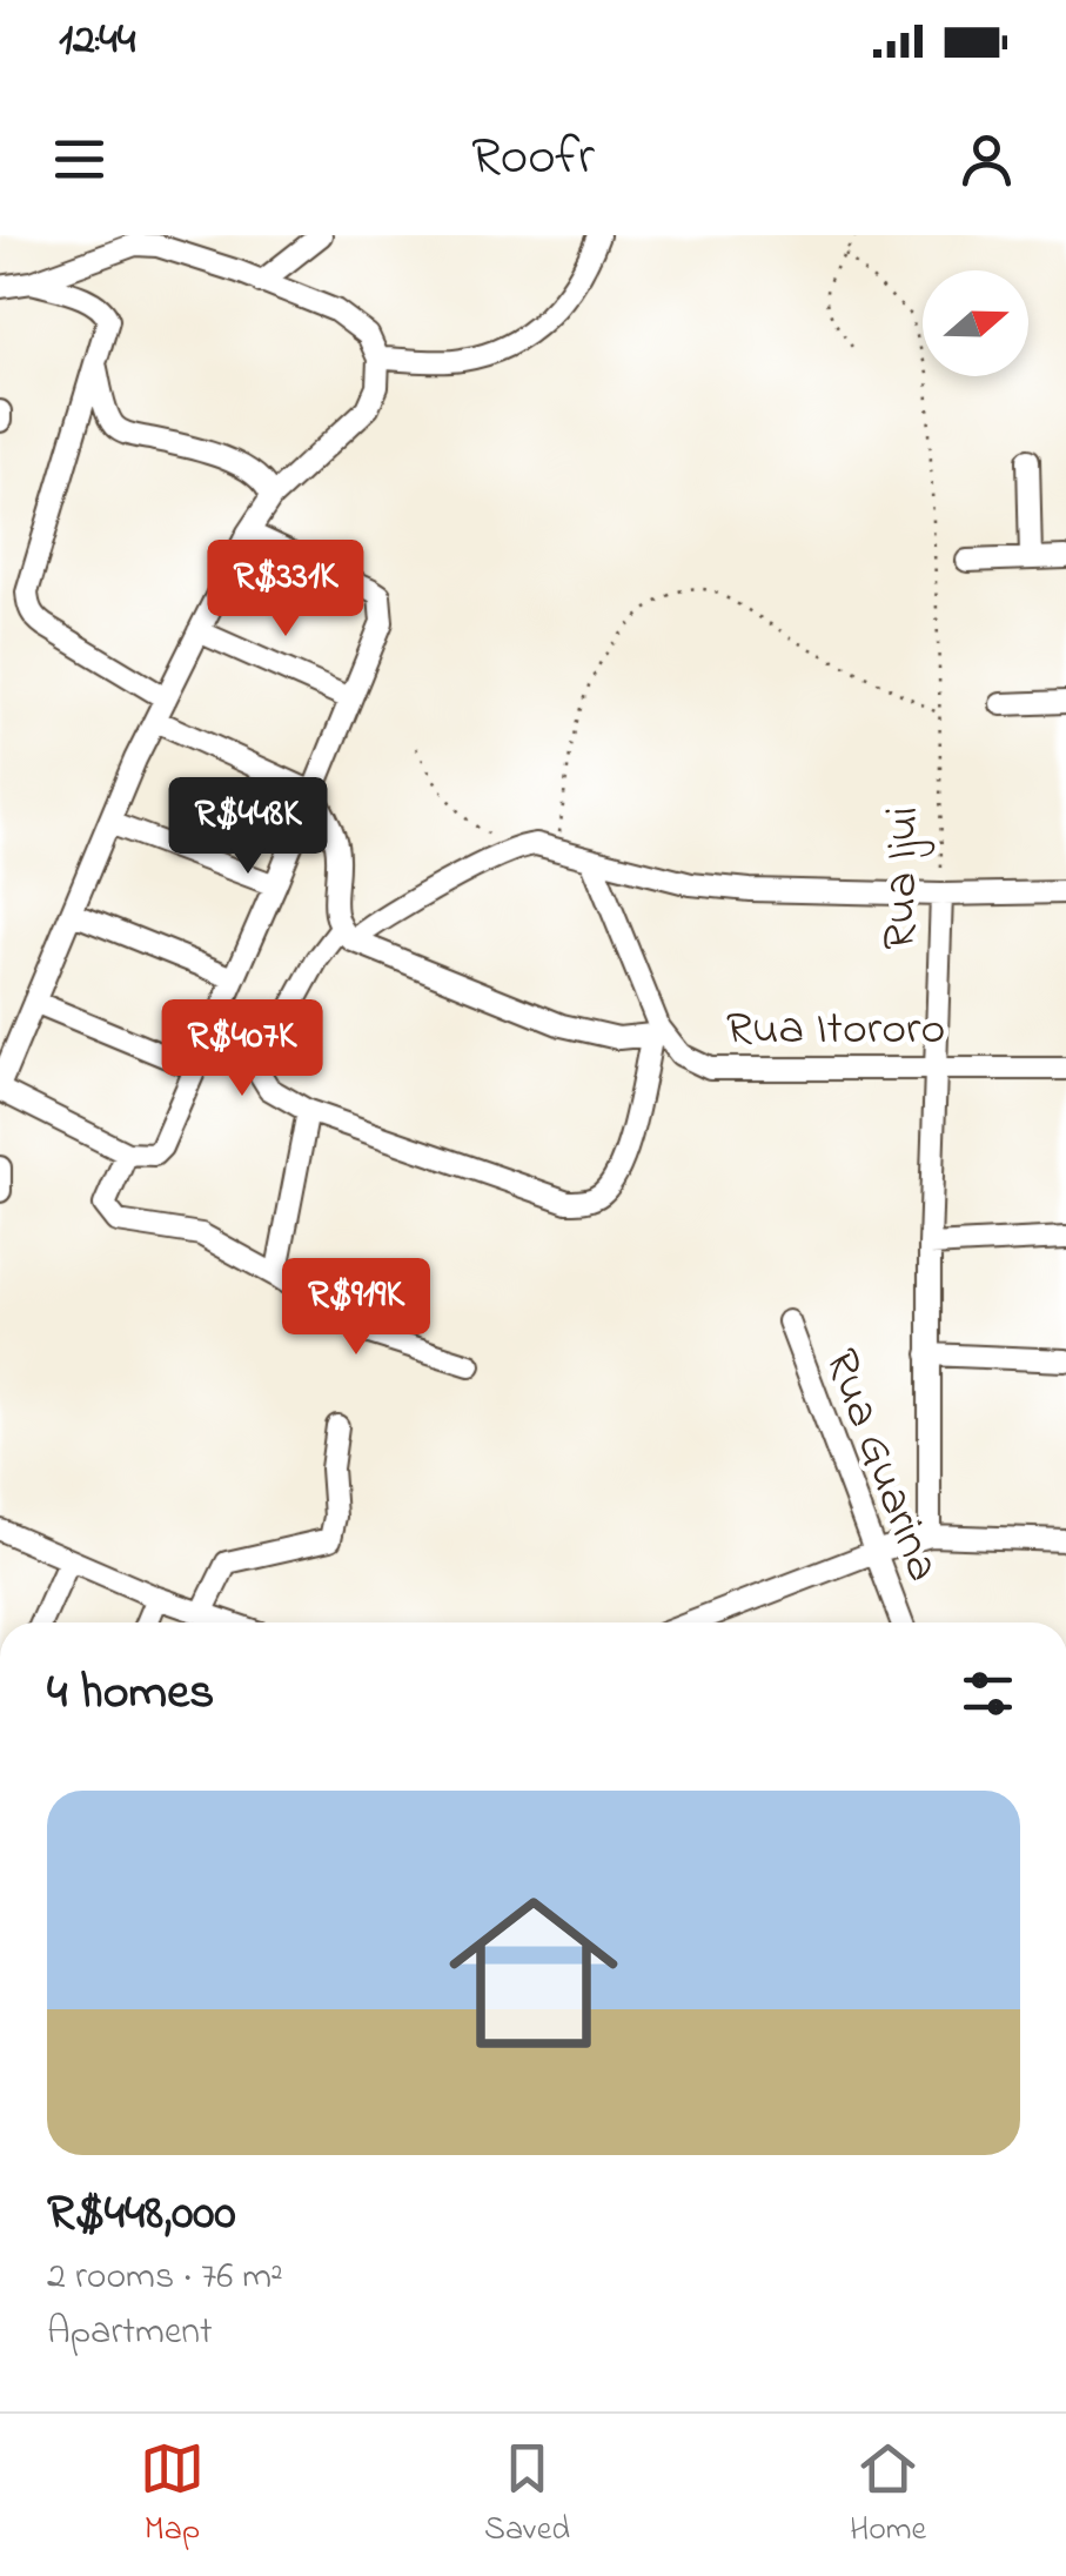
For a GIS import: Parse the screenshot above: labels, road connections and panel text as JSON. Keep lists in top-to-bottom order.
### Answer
{
  "streets": {
    "street": ["Rua Ijui", "Rua Itororo", "Rua Guarina"]
  },
  "crossings": [
    ["Rua Ijui", "Rua Itororo"]
  ],
  "north": "right",
  "page": {
    "status": "12:44",
    "header": "Roofr",
    "price": [
      "R$331K",
      "R$448K",
      "R$407K",
      "R$919K"
    ],
    "heading": "4 homes",
    "list": [
      {
        "name": "R$448,000",
        "note": "2 rooms · 76 m² · Apartment"
      }
    ],
    "tabs": ["Map", "Saved", "Home"]
  }
}
